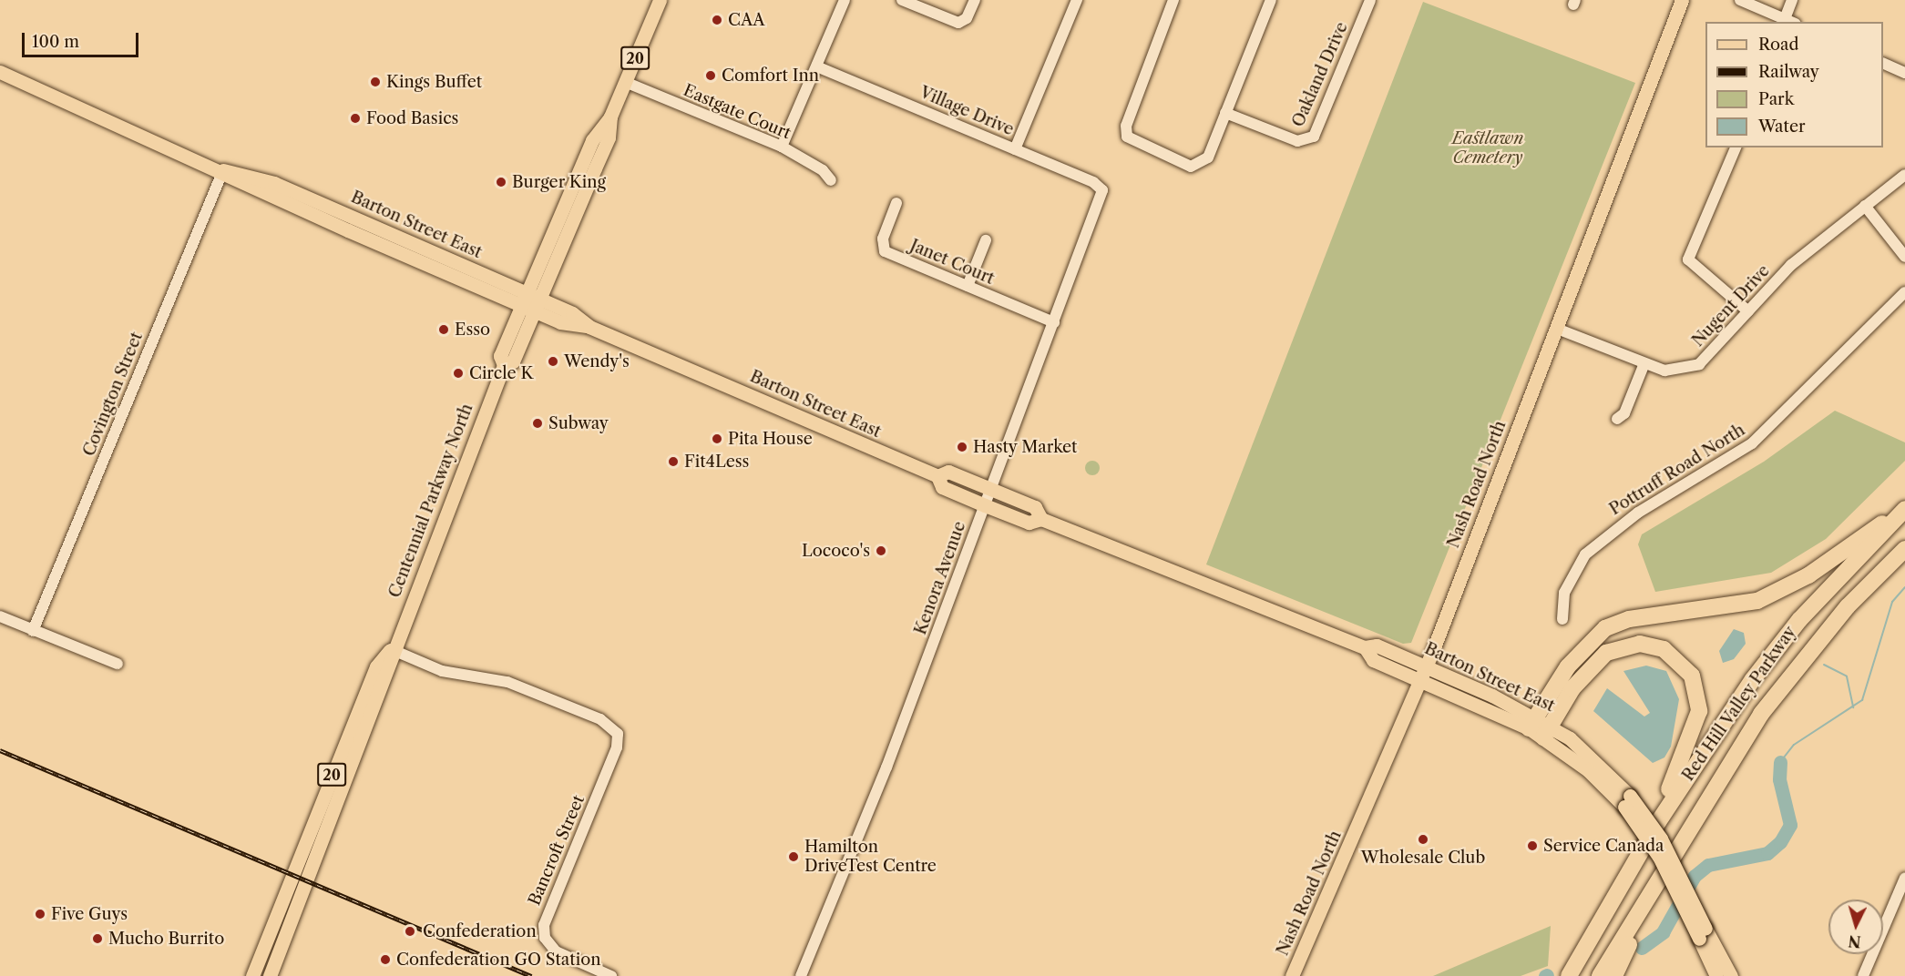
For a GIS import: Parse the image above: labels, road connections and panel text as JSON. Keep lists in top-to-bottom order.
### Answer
{
  "streets": {
    "highway": ["Red Hill Valley Parkway"],
    "main road": [
      "20",
      "Barton Street East",
      "Nash Road North",
      "Centennial Parkway North"
    ],
    "street": [
      "Oakland Drive",
      "Village Drive",
      "Eastgate Court",
      "Janet Court",
      "Nugent Drive",
      "Covington Street",
      "Pottruff Road North",
      "Kenora Avenue",
      "Bancroft Street"
    ]
  },
  "crossings": [
    ["Village Drive", "Kenora Avenue"],
    ["Eastgate Court", "Centennial Parkway North"],
    ["Barton Street East", "Covington Street"],
    ["Barton Street East", "Nash Road North"],
    ["Barton Street East", "Centennial Parkway North"],
    ["Barton Street East", "Kenora Avenue"],
    ["Janet Court", "Kenora Avenue"],
    ["Nugent Drive", "Nash Road North"],
    ["Centennial Parkway North", "Bancroft Street"]
  ],
  "parks": ["Eastlawn Cemetery"],
  "places": [
    "CAA",
    "Comfort Inn",
    "Kings Buffet",
    "Food Basics",
    "Burger King",
    "Esso",
    "Wendy's",
    "Circle K",
    "Subway",
    "Pita House",
    "Hasty Market",
    "Fit4Less",
    "Lococo's",
    "Wholesale Club",
    "Service Canada",
    "Hamilton DriveTest Centre",
    "Five Guys",
    "Confederation",
    "Mucho Burrito",
    "Confederation GO Station"
  ],
  "legend": [
    "Road",
    "Railway",
    "Park",
    "Water"
  ],
  "scale_bar": "100 m",
  "north": "bottom"
}
